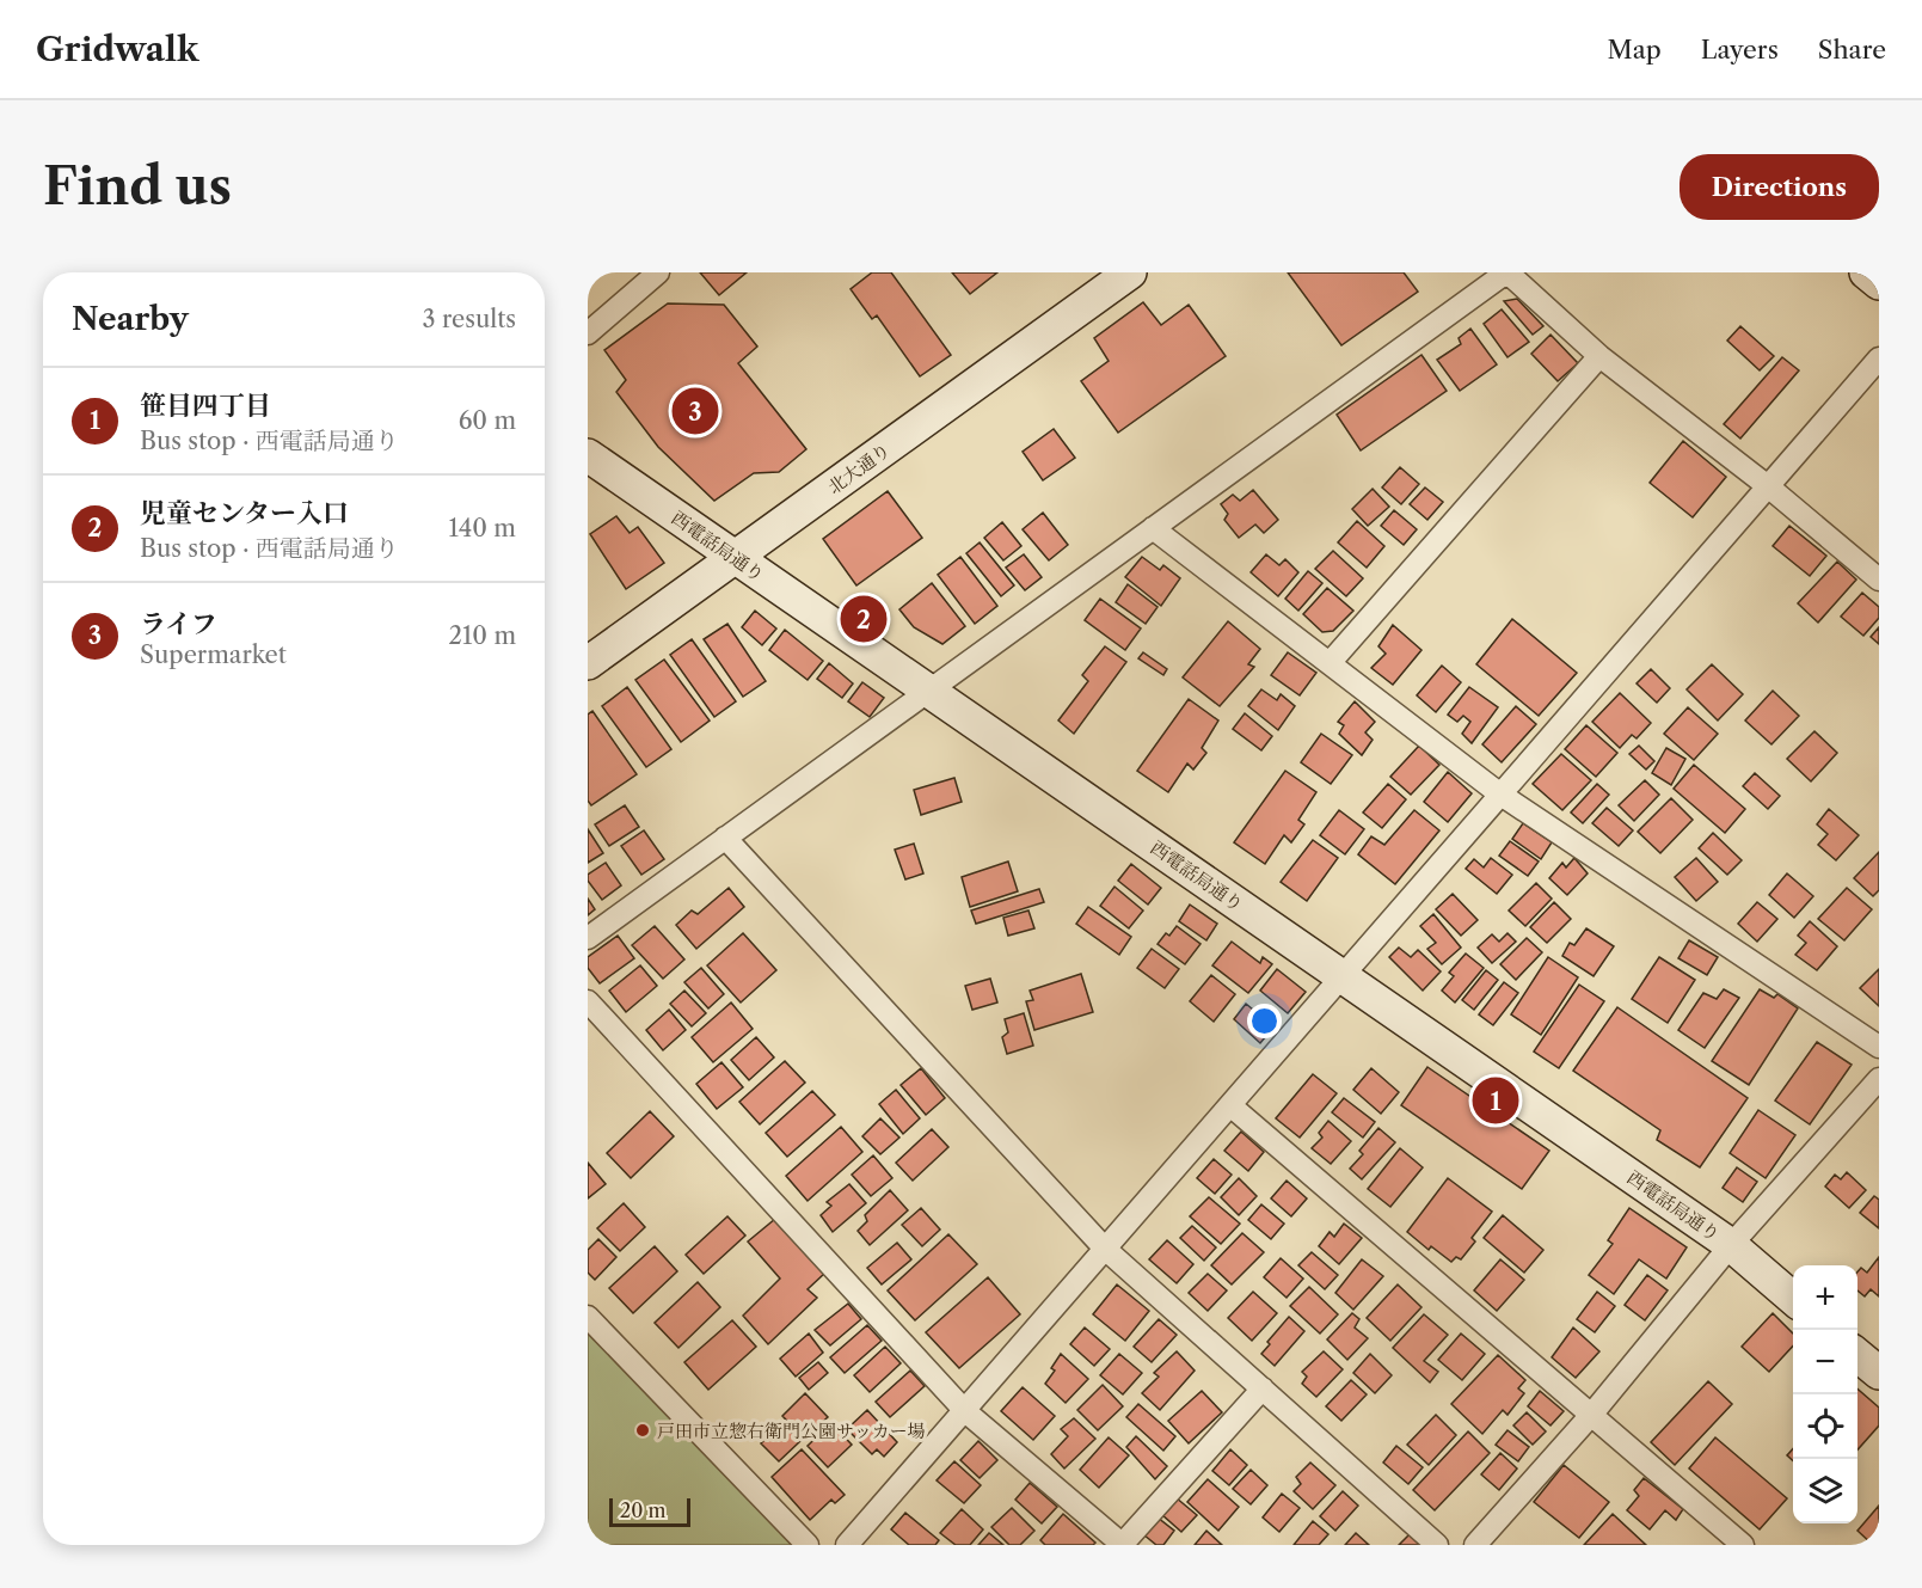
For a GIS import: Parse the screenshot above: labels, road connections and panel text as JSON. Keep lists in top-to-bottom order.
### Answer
{
  "streets": {
    "street": ["北大通り", "西電話局通り"]
  },
  "crossings": [
    ["北大通り", "西電話局通り"]
  ],
  "places": ["戸田市立惣右衛門公園サッカー場"],
  "scale_bar": "20 m",
  "page": {
    "header": "Gridwalk",
    "nav": ["Map", "Layers", "Share"],
    "buttons": "Directions",
    "title": "Find us",
    "heading": ["Nearby", "3 results"],
    "list": [
      {
        "mark": "1",
        "name": "笹目四丁目",
        "note": "Bus stop · 西電話局通り",
        "value": "60 m"
      },
      {
        "mark": "2",
        "name": "児童センター入口",
        "note": "Bus stop · 西電話局通り",
        "value": "140 m"
      },
      {
        "mark": "3",
        "name": "ライフ",
        "note": "Supermarket",
        "value": "210 m"
      }
    ],
    "pins": ["3", "2", "1"],
    "map_buttons": ["+", "−"],
    "scale": "20 m"
  }
}
